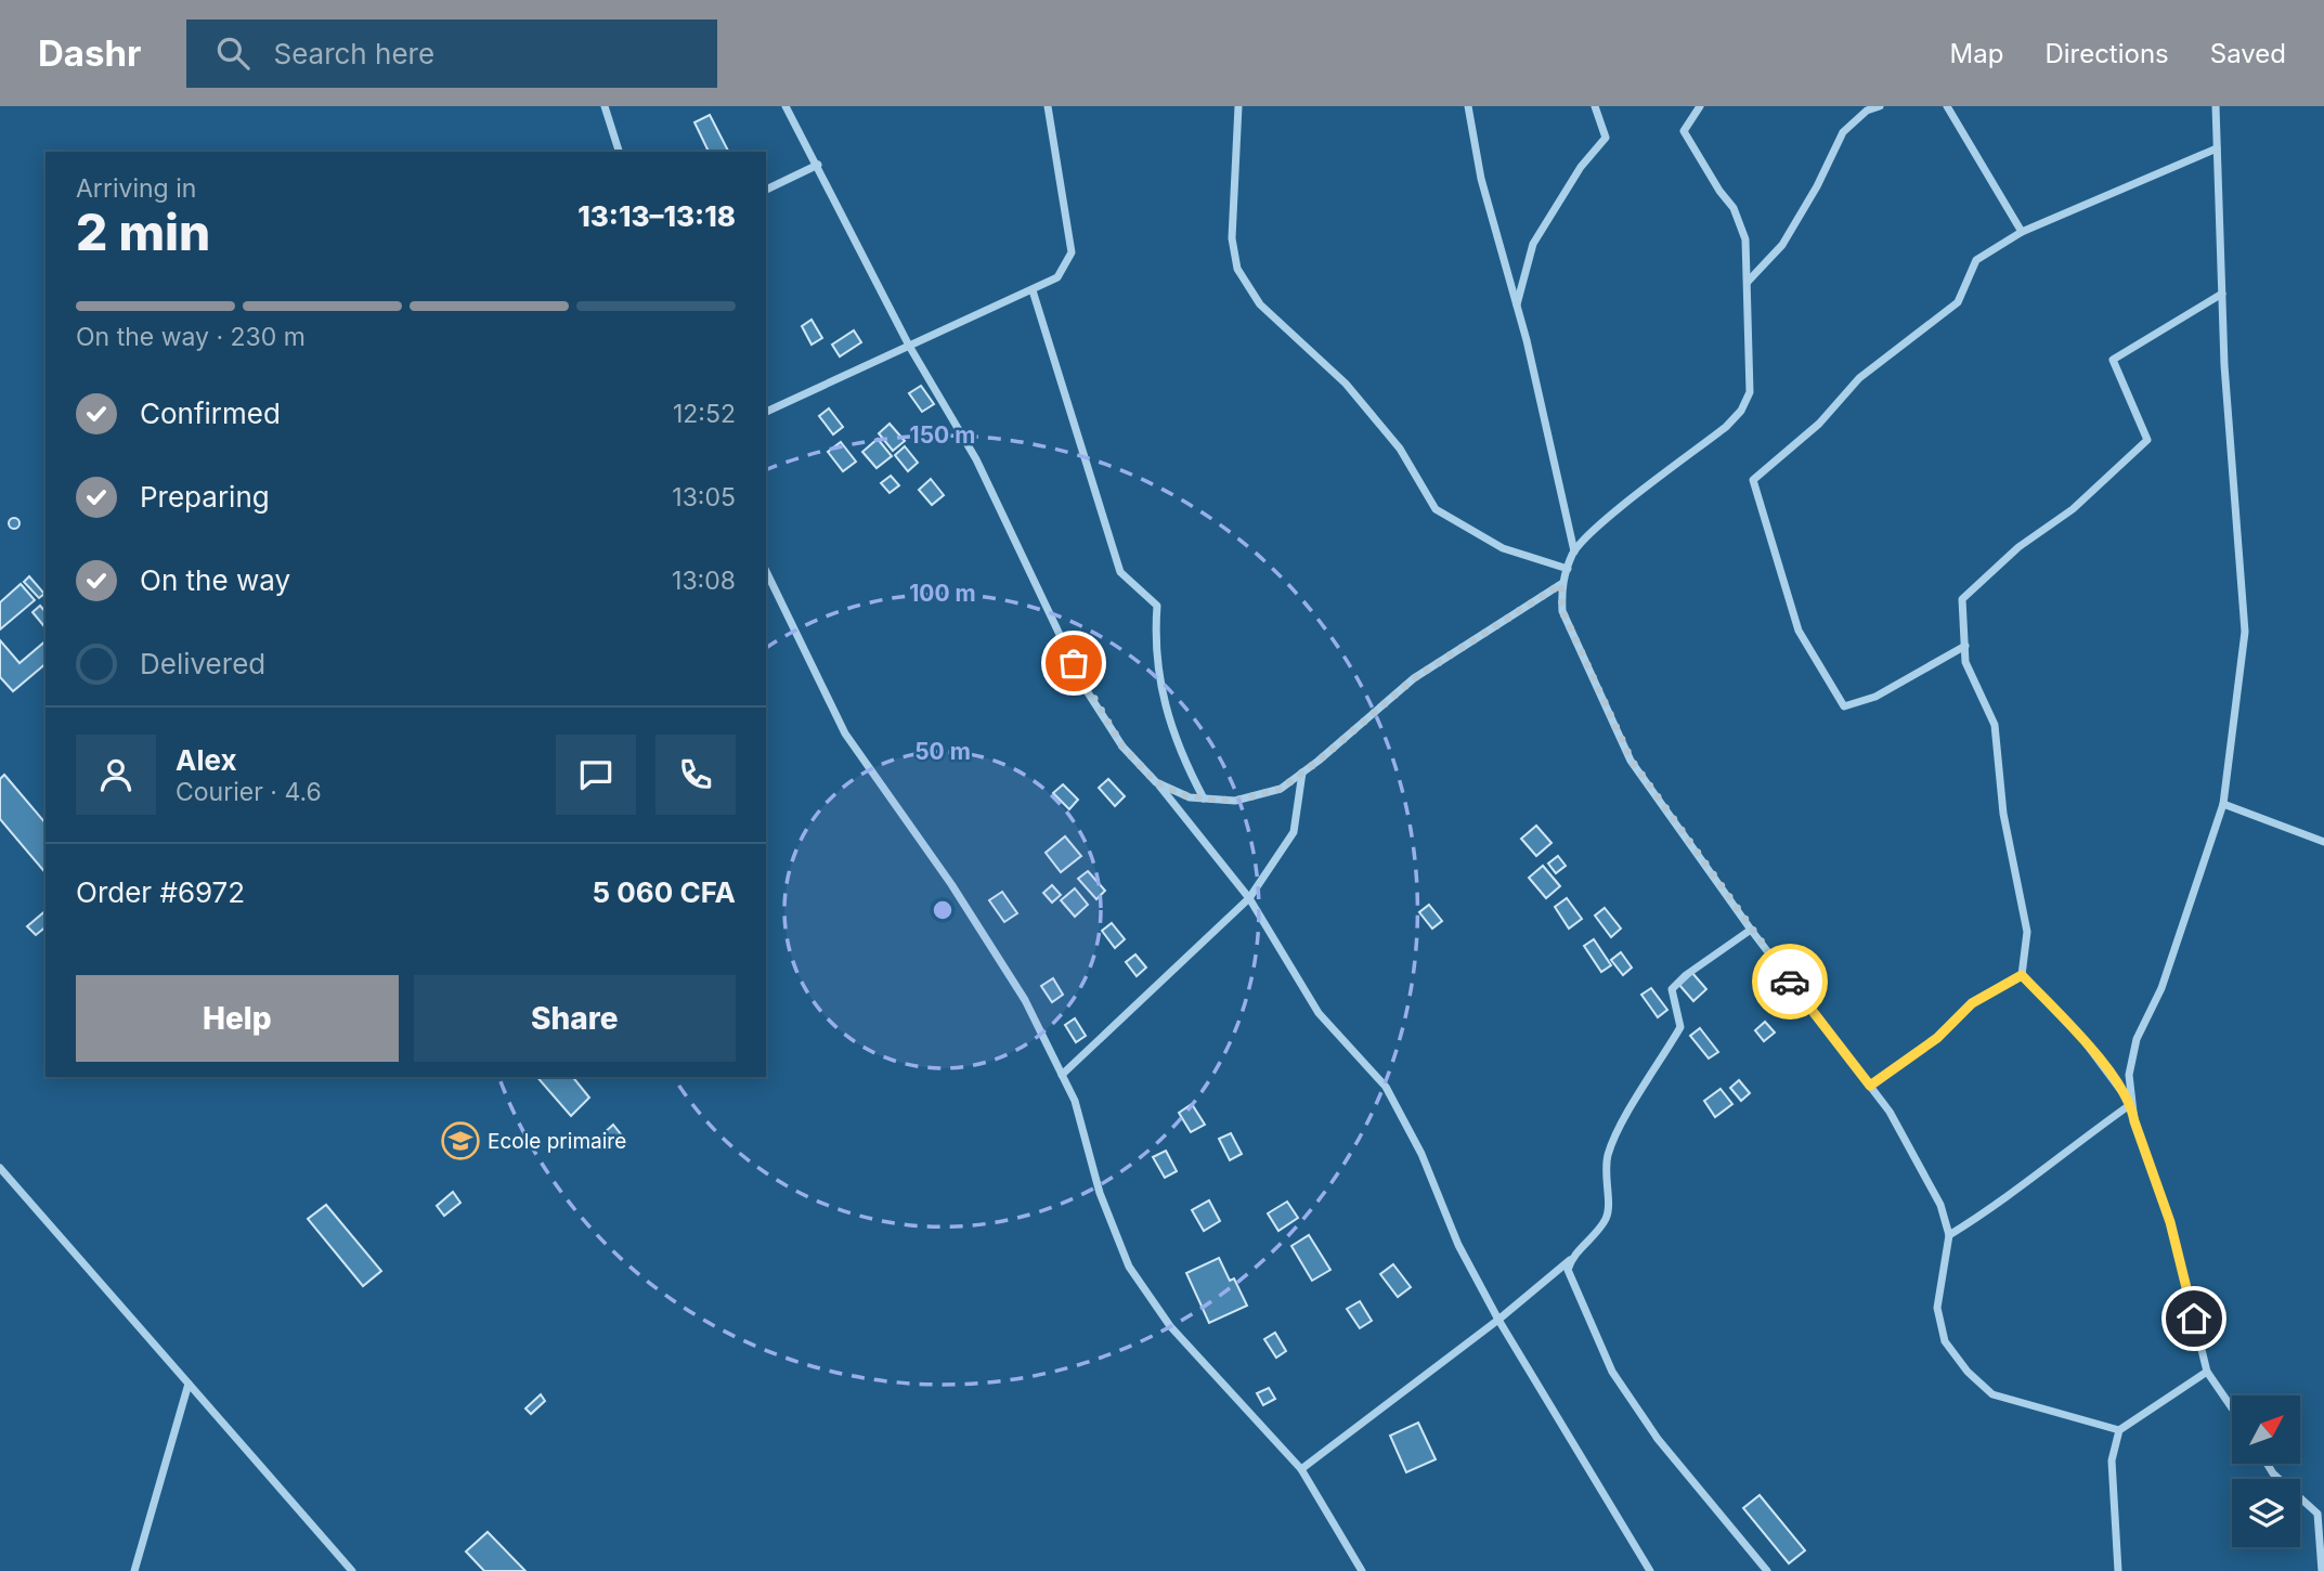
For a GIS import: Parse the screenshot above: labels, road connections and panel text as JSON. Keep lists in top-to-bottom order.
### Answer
{
  "places": {
    "school or university": ["Ecole primaire"]
  },
  "north": "top right",
  "page": {
    "header": "Dashr",
    "search": "Search here",
    "nav": ["Map", "Directions", "Saved"],
    "heading": ["2 min", "Arriving in", "13:13–13:18"],
    "panel": [
      "Alex",
      "Courier · 4.6",
      "Order #6972",
      "5 060 CFA"
    ],
    "bar": "On the way · 230 m",
    "list": [
      ["Confirmed", "12:52"],
      ["Preparing", "13:05"],
      ["On the way", "13:08"],
      "Delivered"
    ],
    "buttons": ["Help", "Share"]
  },
  "rings": ["150 m", "100 m", "50 m"]
}
